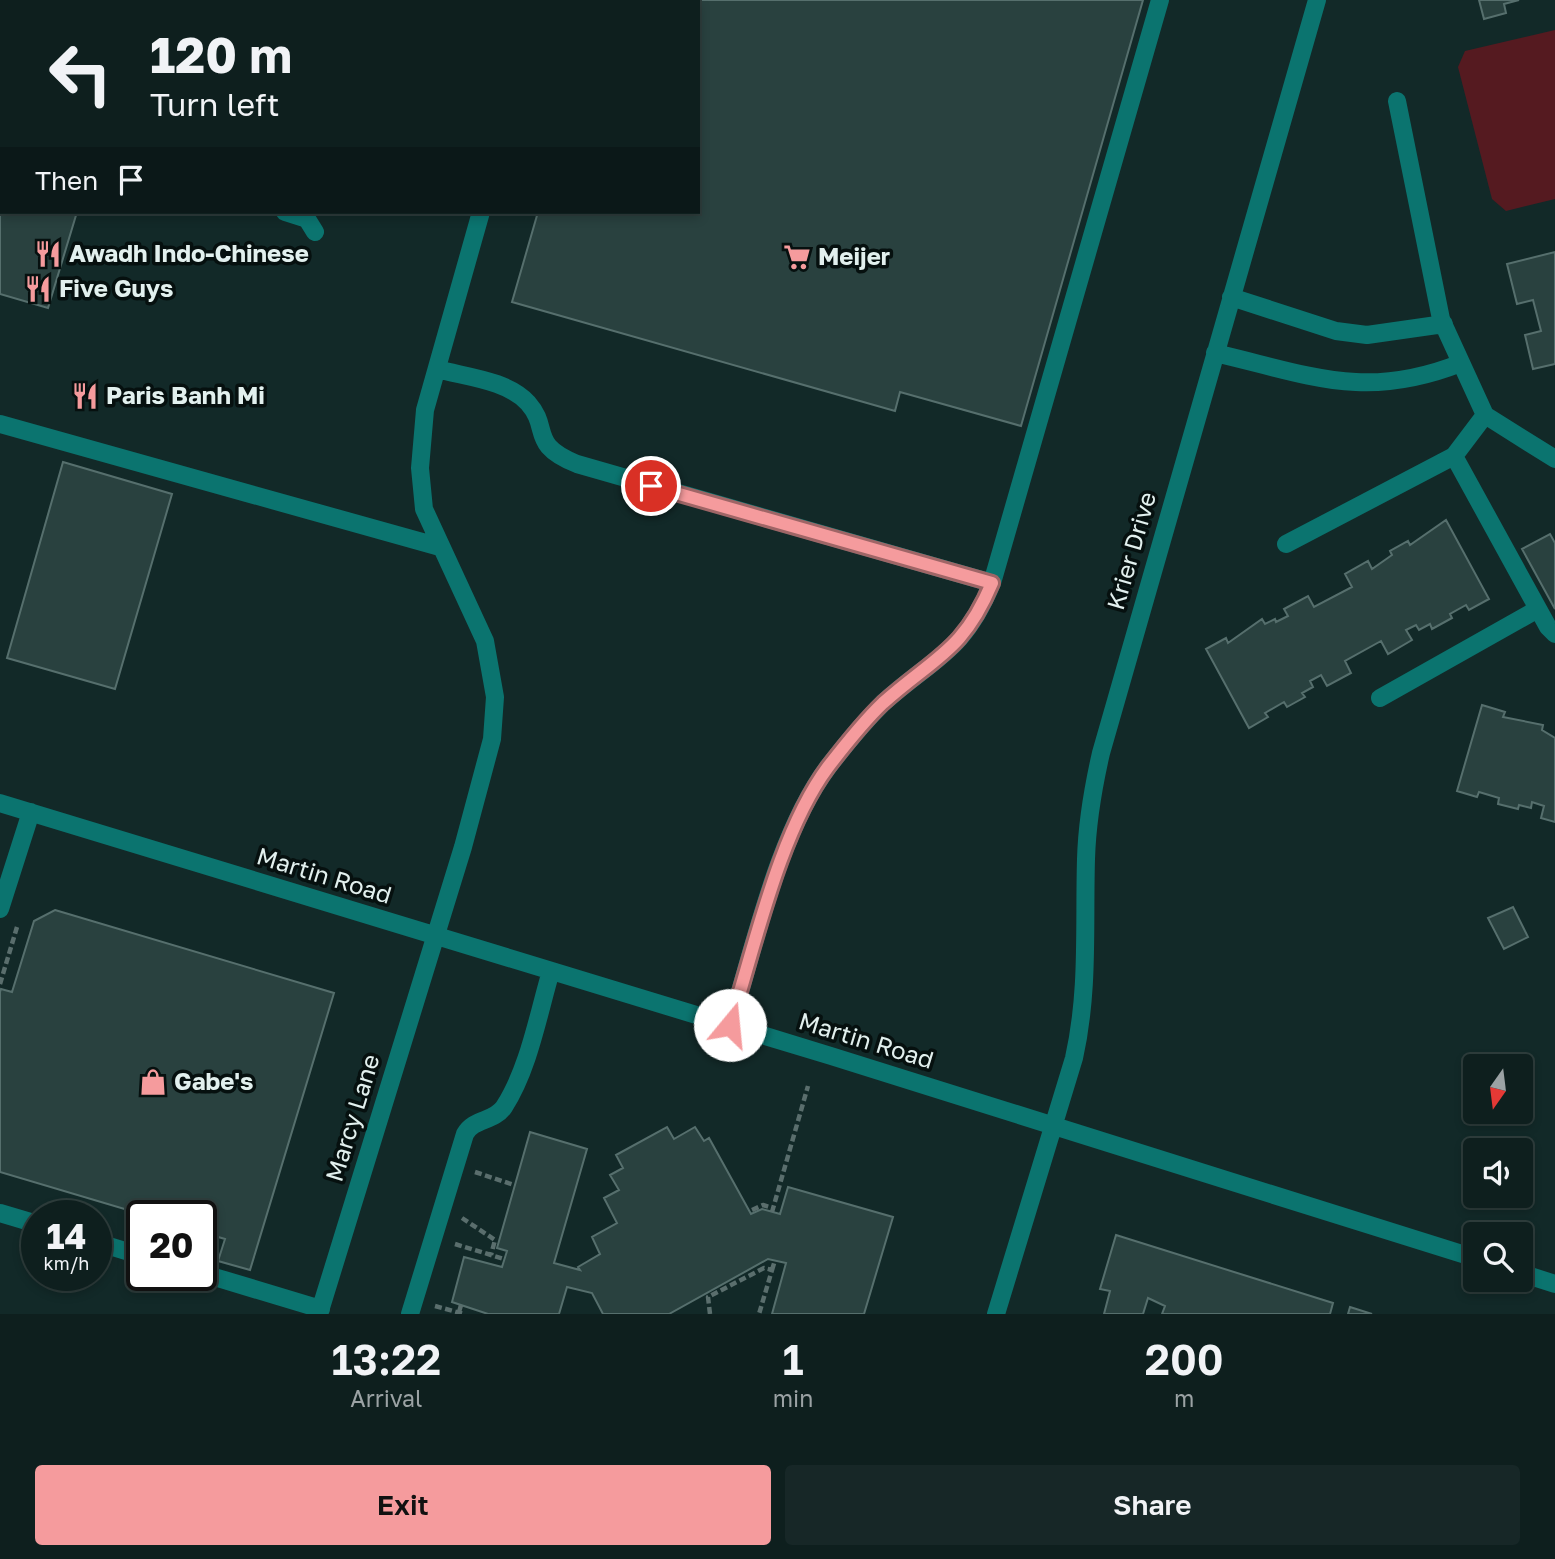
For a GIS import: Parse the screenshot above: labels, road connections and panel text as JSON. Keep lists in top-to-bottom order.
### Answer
{
  "streets": {
    "street": ["Krier Drive", "Martin Road", "Marcy Lane"]
  },
  "crossings": [
    ["Krier Drive", "Martin Road"],
    ["Martin Road", "Marcy Lane"]
  ],
  "places": {
    "restaurant": ["Awadh Indo-Chinese", "Five Guys", "Paris Banh Mi"],
    "supermarket": ["Meijer"],
    "shop": ["Gabe's"]
  },
  "north": "bottom",
  "page": {
    "turn": ["120 m", "Turn left"],
    "then": "Then",
    "speed": "14 km/h",
    "limit": "20",
    "eta": [
      "13:22",
      "Arrival",
      "1",
      "min",
      "200",
      "m"
    ],
    "buttons": ["Exit", "Share"]
  }
}
